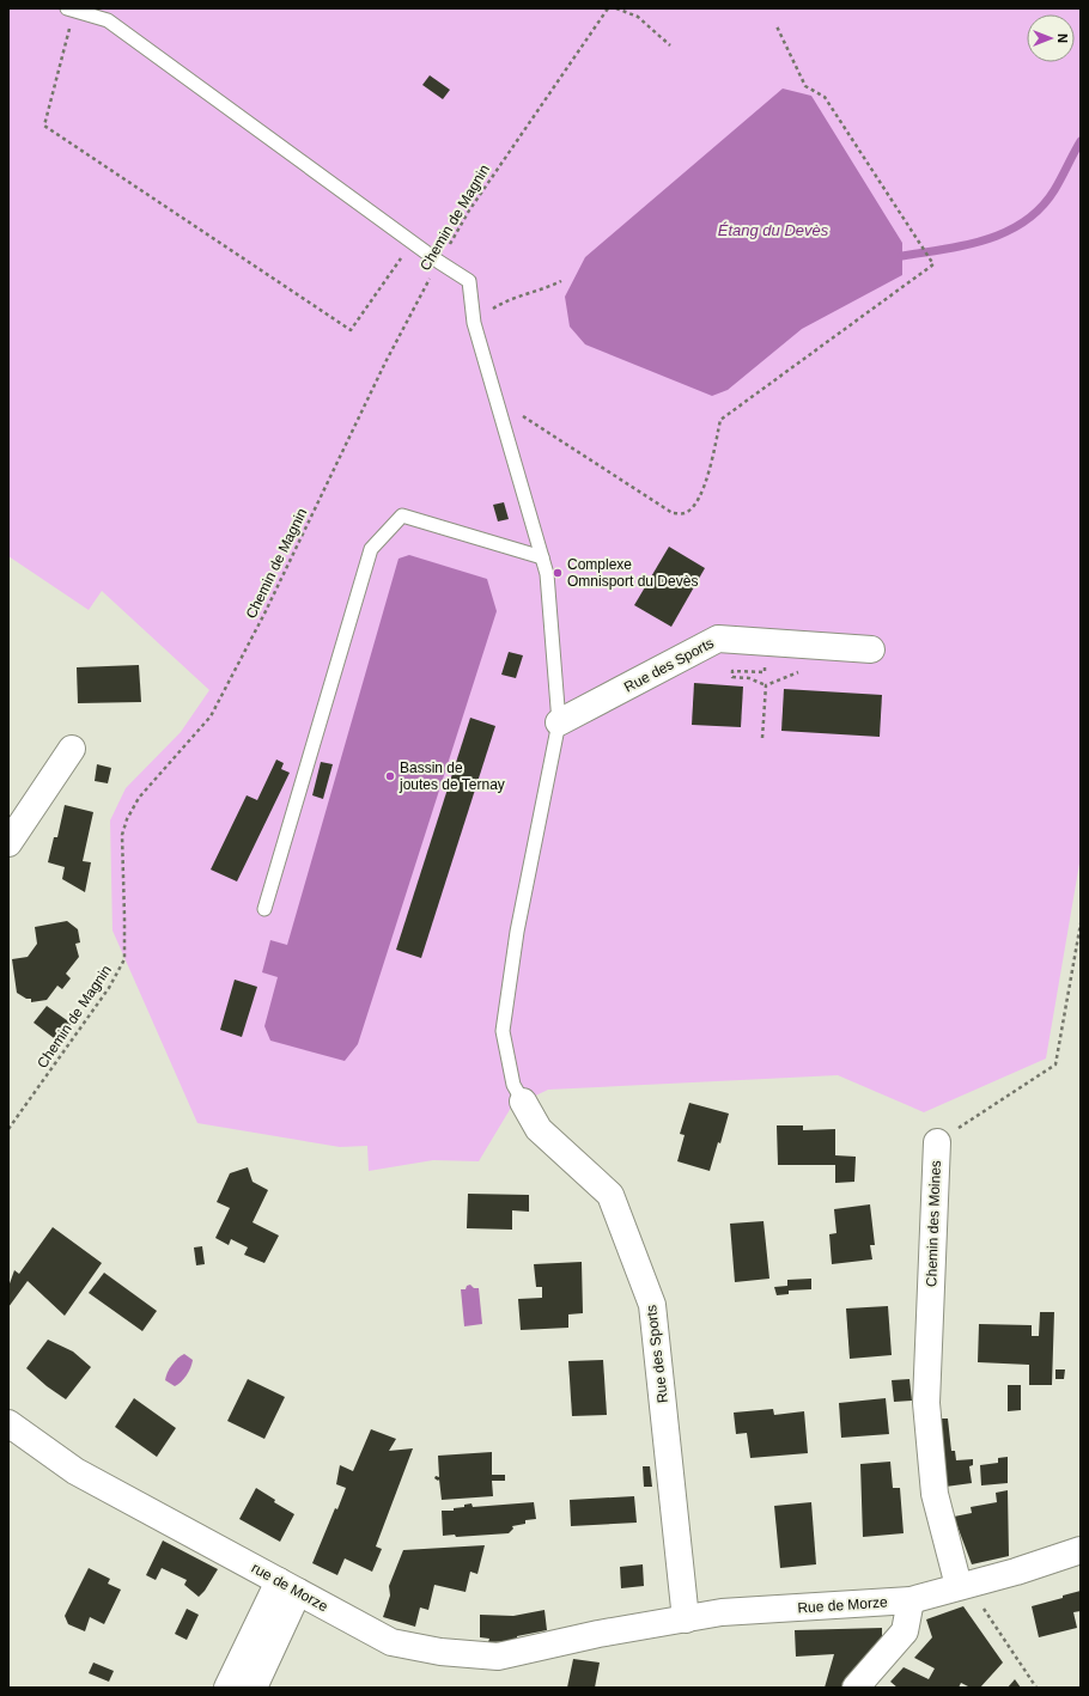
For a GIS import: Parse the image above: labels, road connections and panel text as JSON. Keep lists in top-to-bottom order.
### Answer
{
  "streets": {
    "street": [
      "Rue des Sports",
      "Chemin des Moines",
      "rue de Morze",
      "Rue de Morze"
    ],
    "path": ["Chemin de Magnin"]
  },
  "crossings": [
    ["Rue des Sports", "Rue de Morze"],
    ["Chemin des Moines", "Rue de Morze"],
    ["rue de Morze", "Rue de Morze"]
  ],
  "water": ["Étang du Devès"],
  "places": ["Complexe Omnisport du Devès", "Bassin de joutes de Ternay"],
  "north": "right"
}
